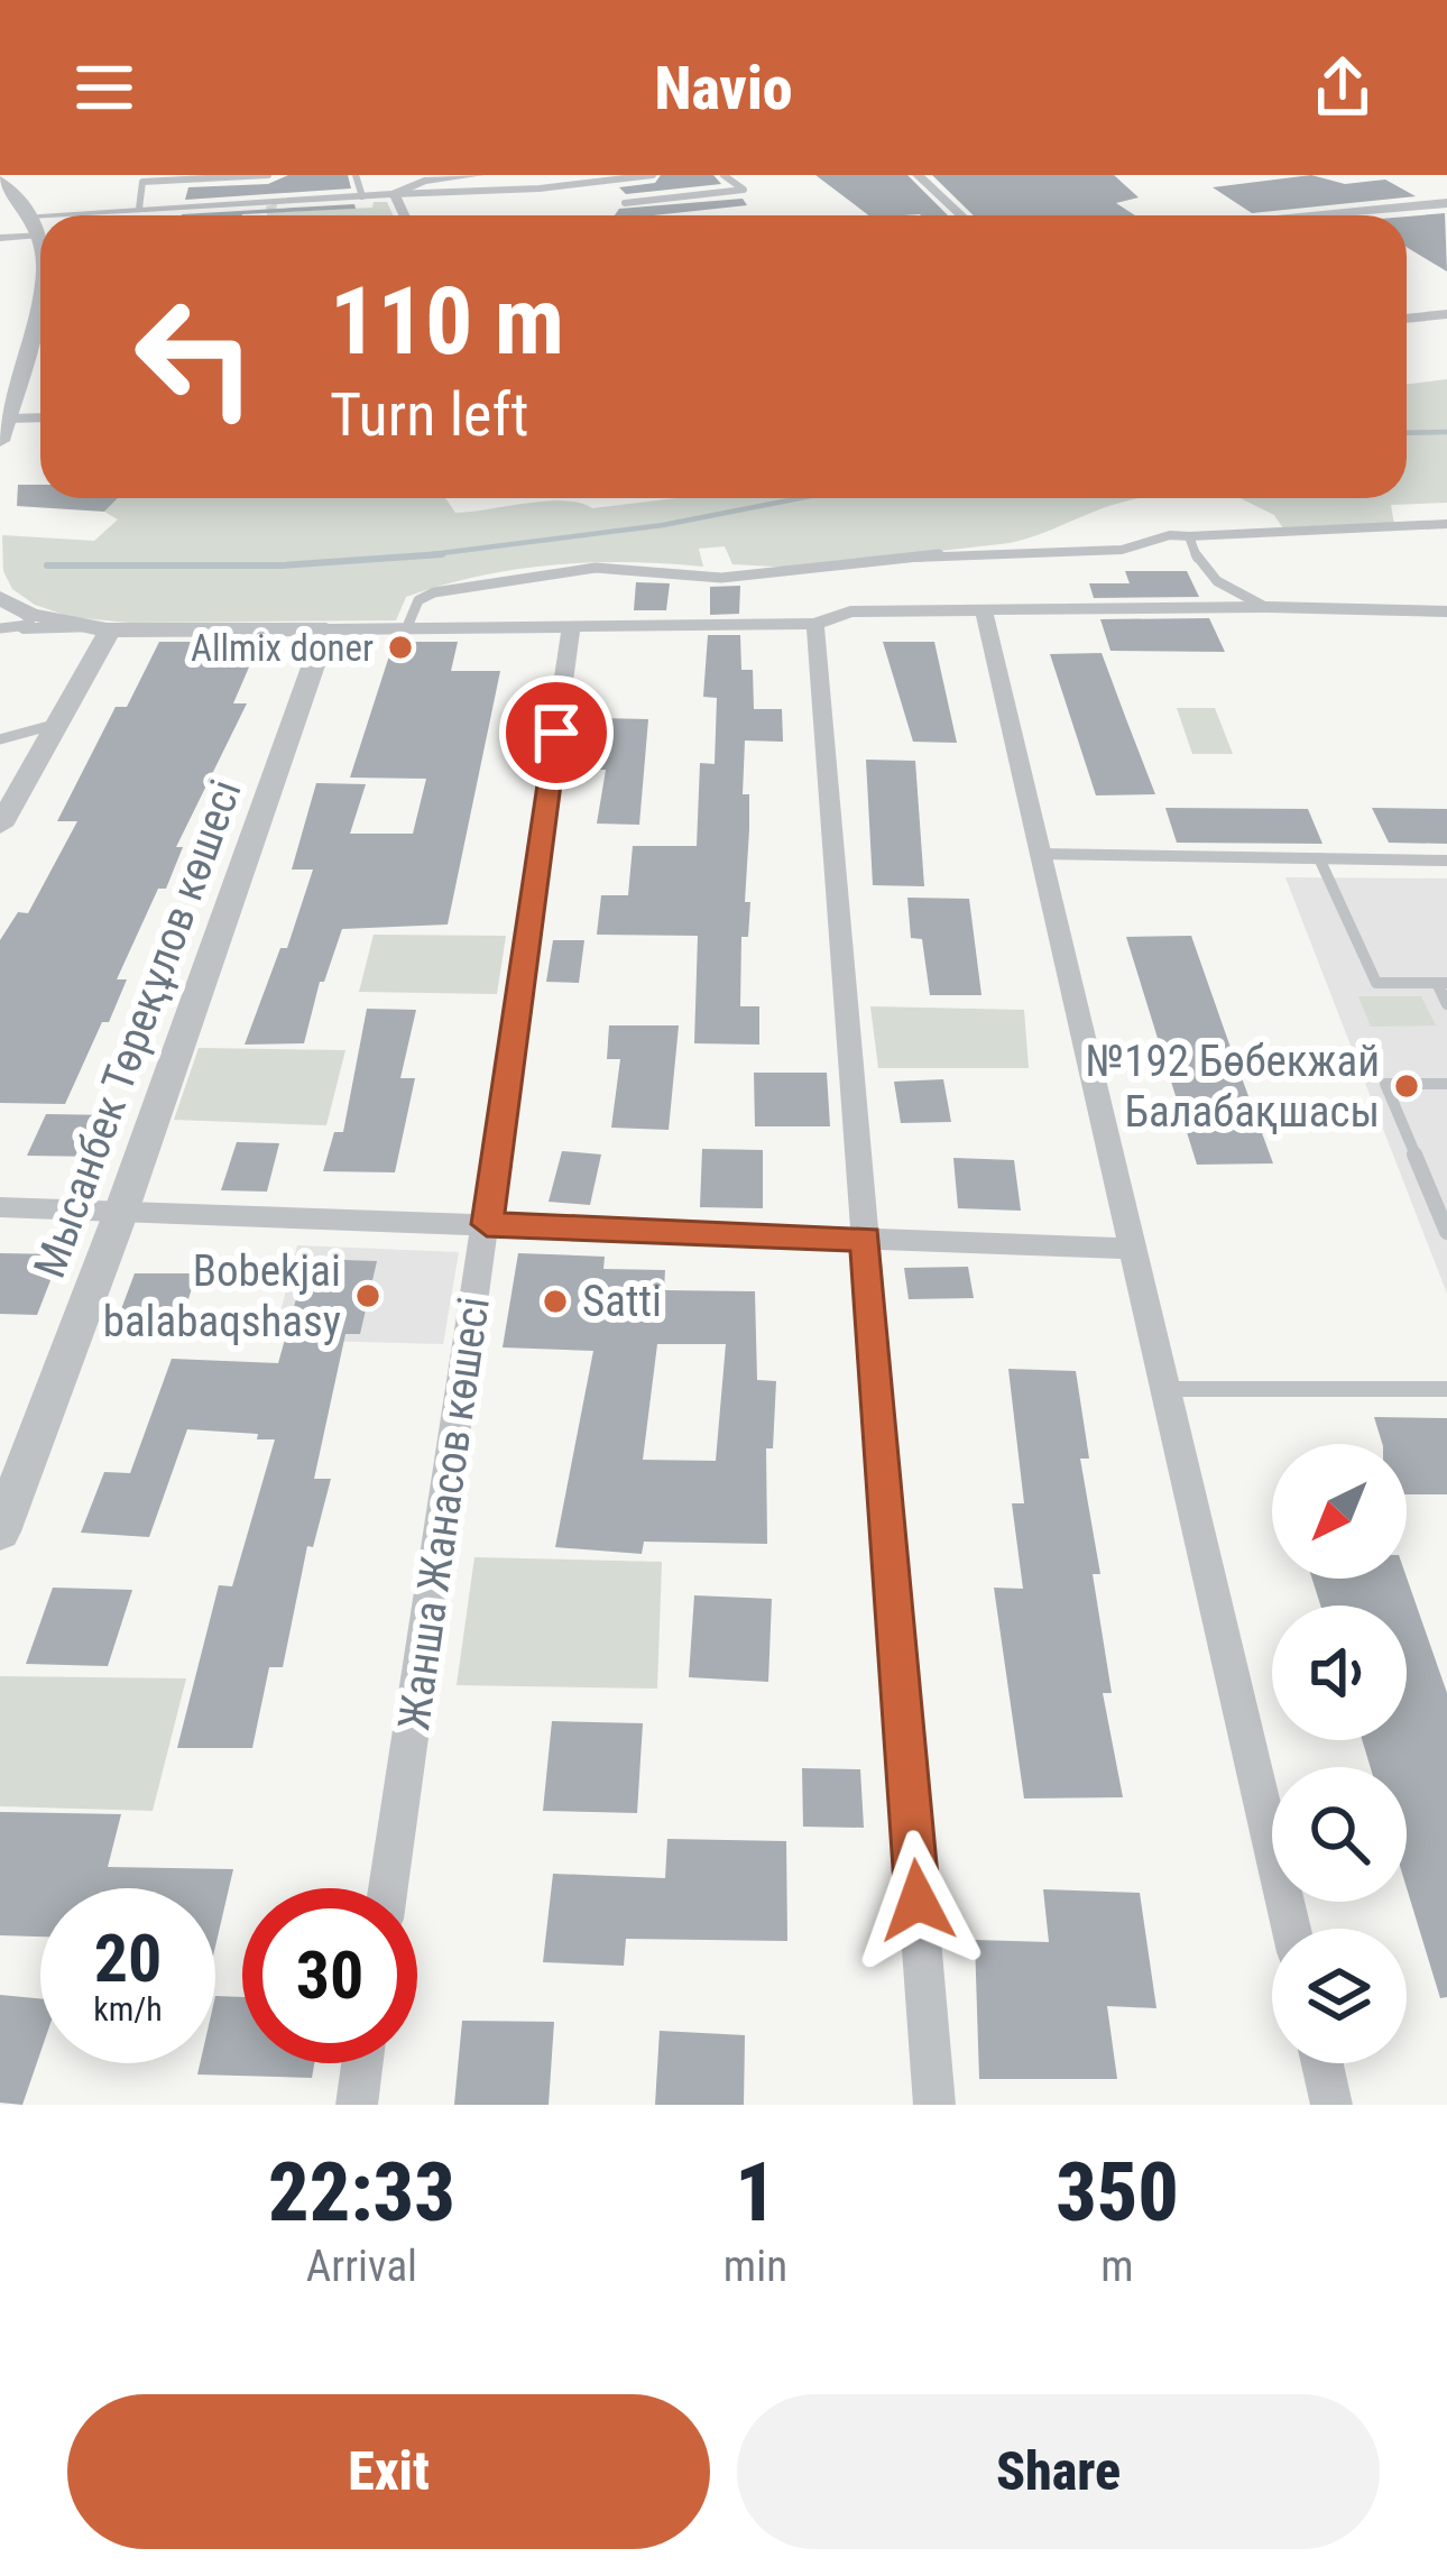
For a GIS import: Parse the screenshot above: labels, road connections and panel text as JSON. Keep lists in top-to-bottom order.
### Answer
{
  "streets": {
    "street": ["Мысанбек Төреқұлов көшесі", "Жанша Жанасов көшесі"]
  },
  "places": [
    "Allmix doner",
    "№192 Бөбекжай Балабақшасы",
    "Bobekjai balabaqshasy",
    "Satti"
  ],
  "north": "bottom left",
  "page": {
    "header": "Navio",
    "turn": ["110 m", "Turn left"],
    "speed": "20 km/h",
    "limit": "30",
    "eta": [
      "22:33",
      "Arrival",
      "1",
      "min",
      "350",
      "m"
    ],
    "buttons": ["Exit", "Share"]
  }
}
